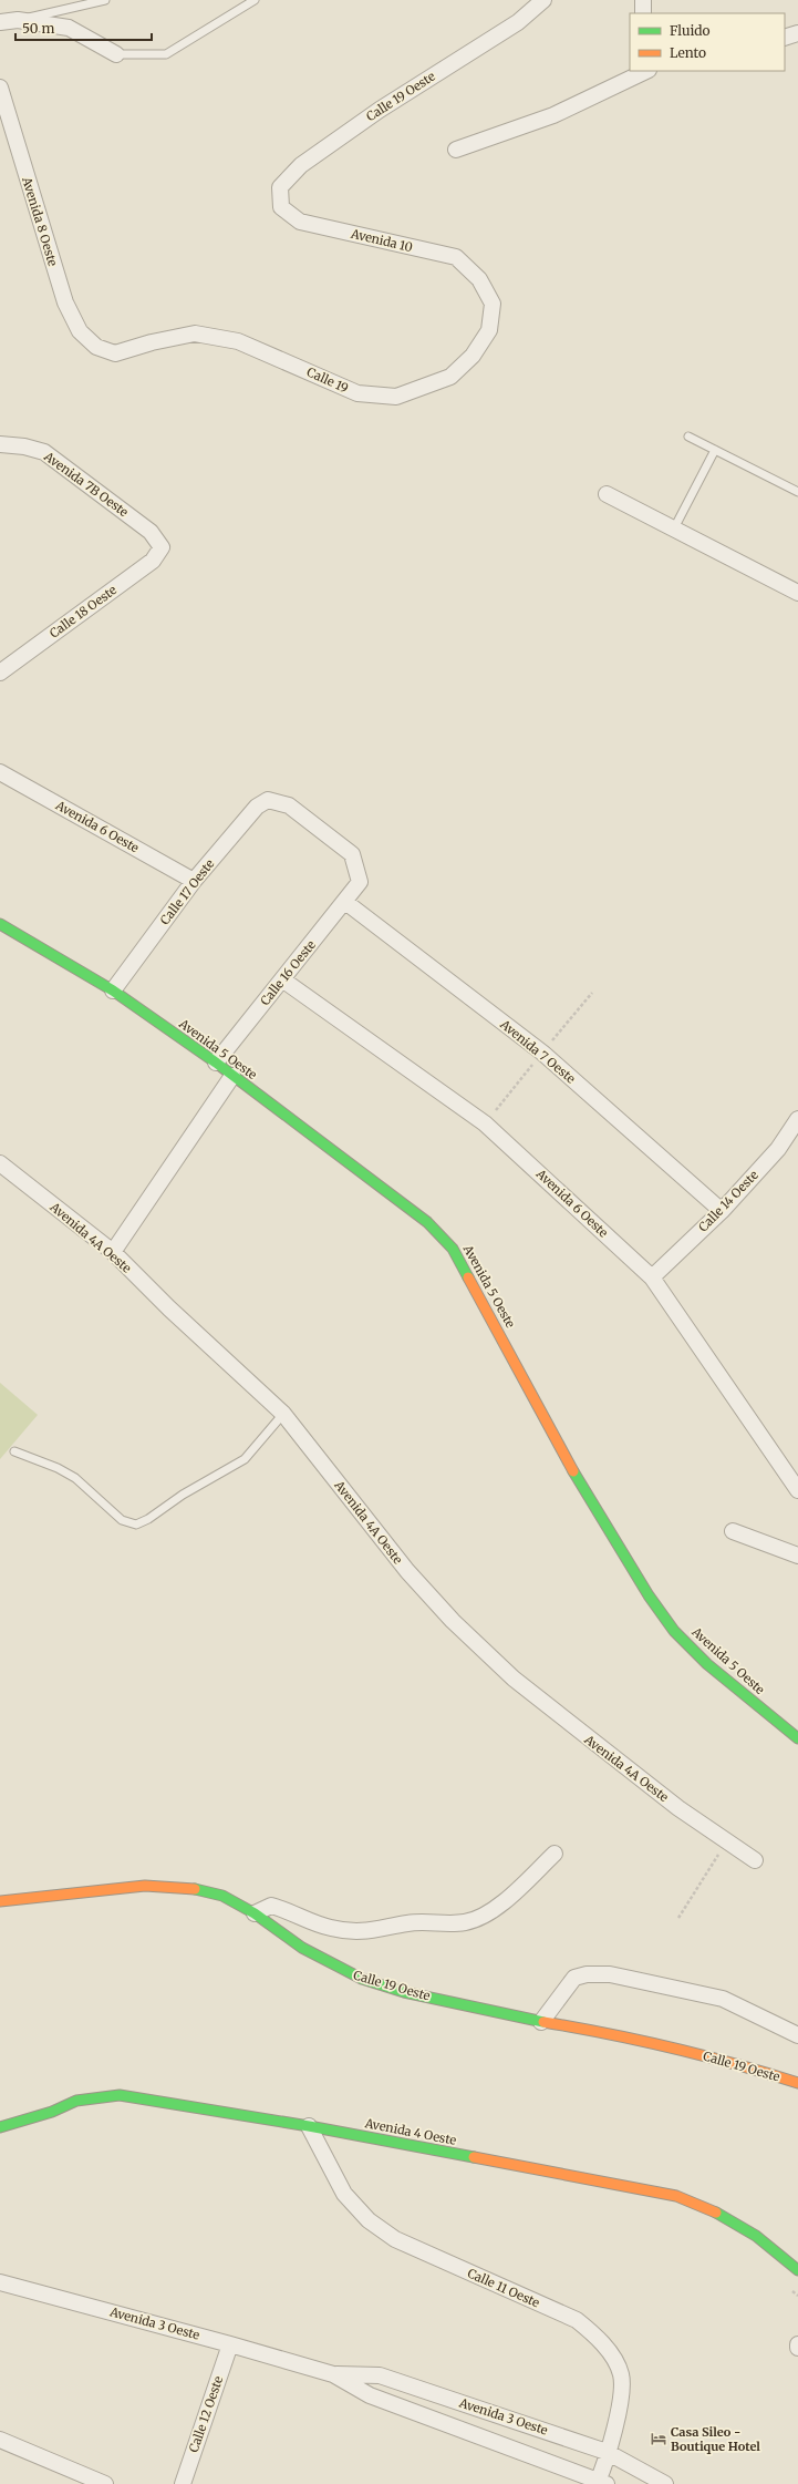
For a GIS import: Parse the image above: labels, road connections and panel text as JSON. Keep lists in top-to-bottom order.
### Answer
{
  "streets": {
    "street": [
      "Calle 19 Oeste",
      "Avenida 8 Oeste",
      "Avenida 10",
      "Calle 19",
      "Avenida 7B Oeste",
      "Calle 18 Oeste",
      "Avenida 6 Oeste",
      "Calle 17 Oeste",
      "Calle 16 Oeste",
      "Avenida 5 Oeste",
      "Avenida 7 Oeste",
      "Calle 14 Oeste",
      "Avenida 4A Oeste",
      "Avenida 4 Oeste",
      "Calle 11 Oeste",
      "Avenida 3 Oeste",
      "Calle 12 Oeste"
    ]
  },
  "crossings": [
    ["Calle 19 Oeste", "Avenida 10"],
    ["Avenida 8 Oeste", "Calle 19"],
    ["Avenida 10", "Calle 19"],
    ["Avenida 7B Oeste", "Calle 18 Oeste"],
    ["Avenida 6 Oeste", "Calle 17 Oeste"],
    ["Avenida 6 Oeste", "Calle 16 Oeste"],
    ["Avenida 6 Oeste", "Calle 14 Oeste"],
    ["Calle 17 Oeste", "Calle 16 Oeste"],
    ["Calle 17 Oeste", "Avenida 5 Oeste"],
    ["Calle 16 Oeste", "Avenida 5 Oeste"],
    ["Calle 16 Oeste", "Avenida 7 Oeste"],
    ["Avenida 7 Oeste", "Calle 14 Oeste"],
    ["Avenida 4 Oeste", "Calle 11 Oeste"],
    ["Calle 11 Oeste", "Avenida 3 Oeste"],
    ["Avenida 3 Oeste", "Calle 12 Oeste"]
  ],
  "places": {
    "hotel": ["Casa Sileo - Boutique Hotel"]
  },
  "legend": ["Fluido", "Lento"],
  "scale_bar": "50 m"
}
